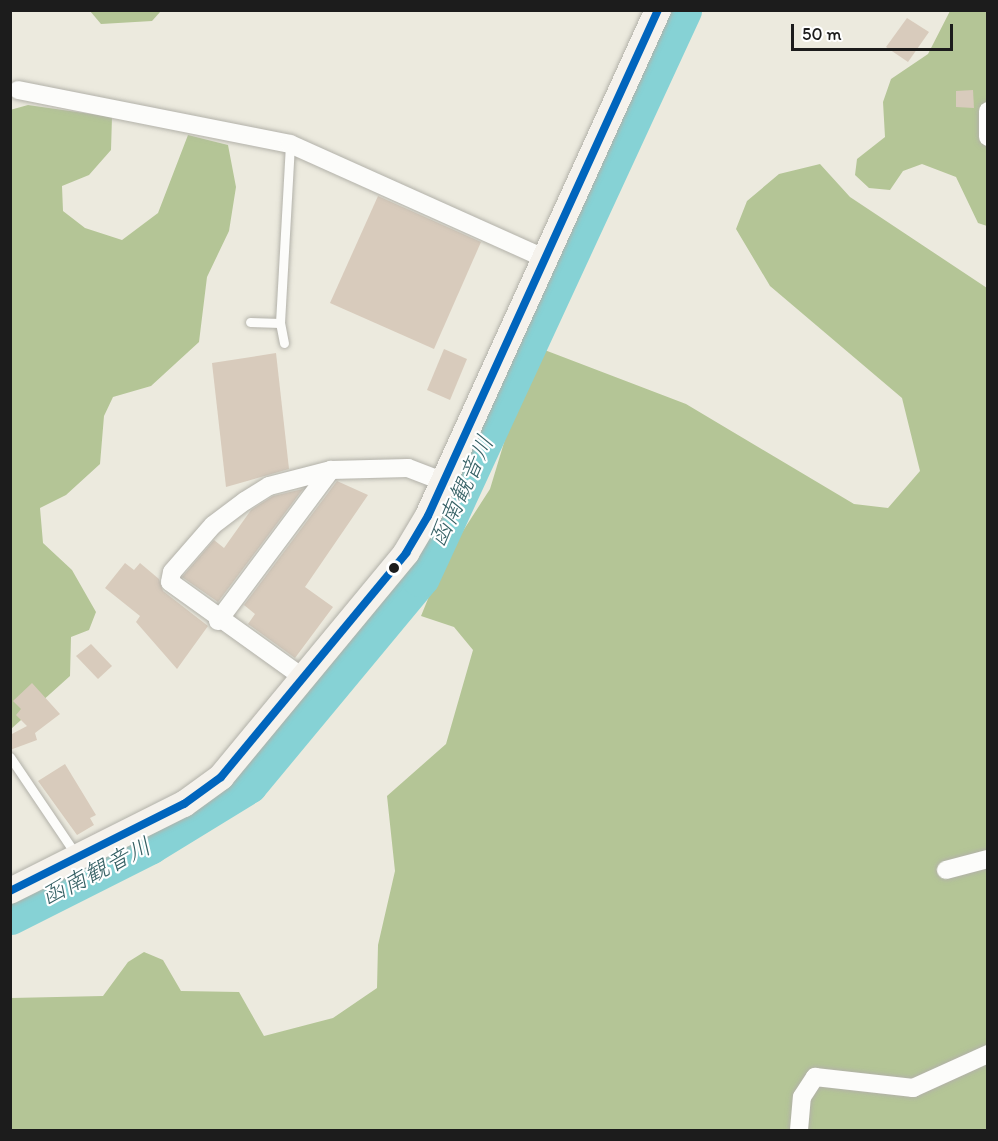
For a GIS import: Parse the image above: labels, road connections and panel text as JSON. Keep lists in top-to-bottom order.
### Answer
{
  "water": ["函南観音川"],
  "scale_bar": "50 m"
}
